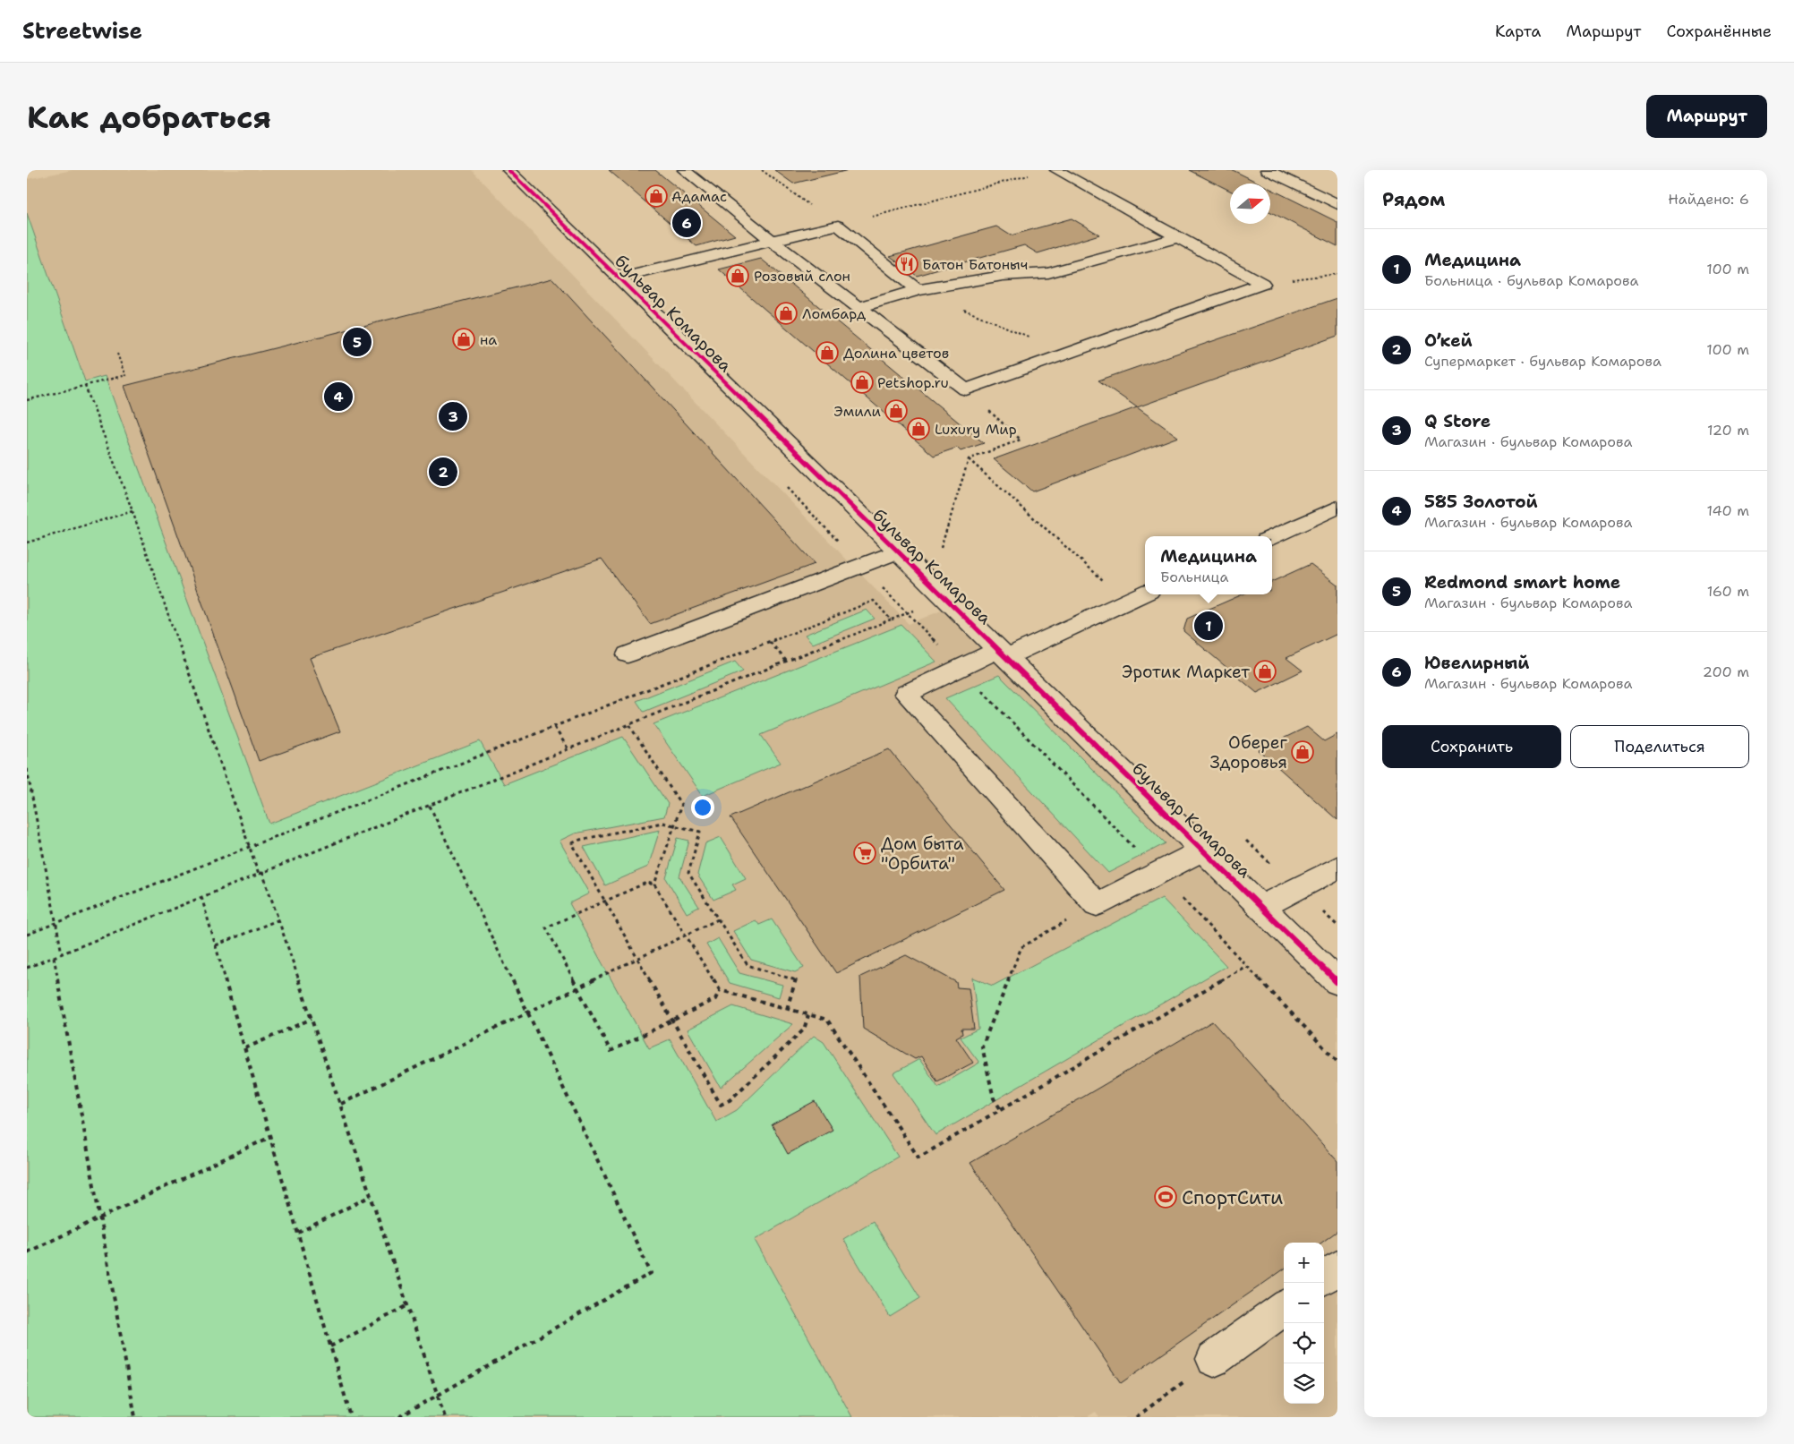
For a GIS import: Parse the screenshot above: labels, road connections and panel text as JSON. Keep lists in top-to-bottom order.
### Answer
{
  "streets": {
    "street": ["бульвар Комарова"]
  },
  "places": {
    "shop": [
      "Адамас",
      "Розовый слон",
      "Ломбард",
      "на",
      "Долина цветов",
      "Petshop.ru",
      "Эмили",
      "Luxury Мир",
      "Эротик Маркет",
      "Оберег Здоровья"
    ],
    "restaurant": ["Батон Батоныч"],
    "supermarket": ["Дом быта \"Орбита\""],
    "sports": ["СпортСити"]
  },
  "north": "right",
  "page": {
    "header": "Streetwise",
    "nav": ["Карта", "Маршрут", "Сохранённые"],
    "buttons": [
      "Маршрут",
      ["Сохранить", "Поделиться"]
    ],
    "title": "Как добраться",
    "heading": ["Рядом", "Найдено: 6"],
    "pins": [
      "6",
      "5",
      "4",
      "3",
      "2",
      "1"
    ],
    "list": [
      {
        "mark": "1",
        "name": "Медицина",
        "note": "Больница · бульвар Комарова",
        "value": "100 m"
      },
      {
        "mark": "2",
        "name": "О’кей",
        "note": "Супермаркет · бульвар Комарова",
        "value": "100 m"
      },
      {
        "mark": "3",
        "name": "Q Store",
        "note": "Магазин · бульвар Комарова",
        "value": "120 m"
      },
      {
        "mark": "4",
        "name": "585 Золотой",
        "note": "Магазин · бульвар Комарова",
        "value": "140 m"
      },
      {
        "mark": "5",
        "name": "Redmond smart home",
        "note": "Магазин · бульвар Комарова",
        "value": "160 m"
      },
      {
        "mark": "6",
        "name": "Ювелирный",
        "note": "Магазин · бульвар Комарова",
        "value": "200 m"
      }
    ],
    "popup": ["Медицина", "Больница"],
    "map_buttons": ["+", "−"]
  }
}
